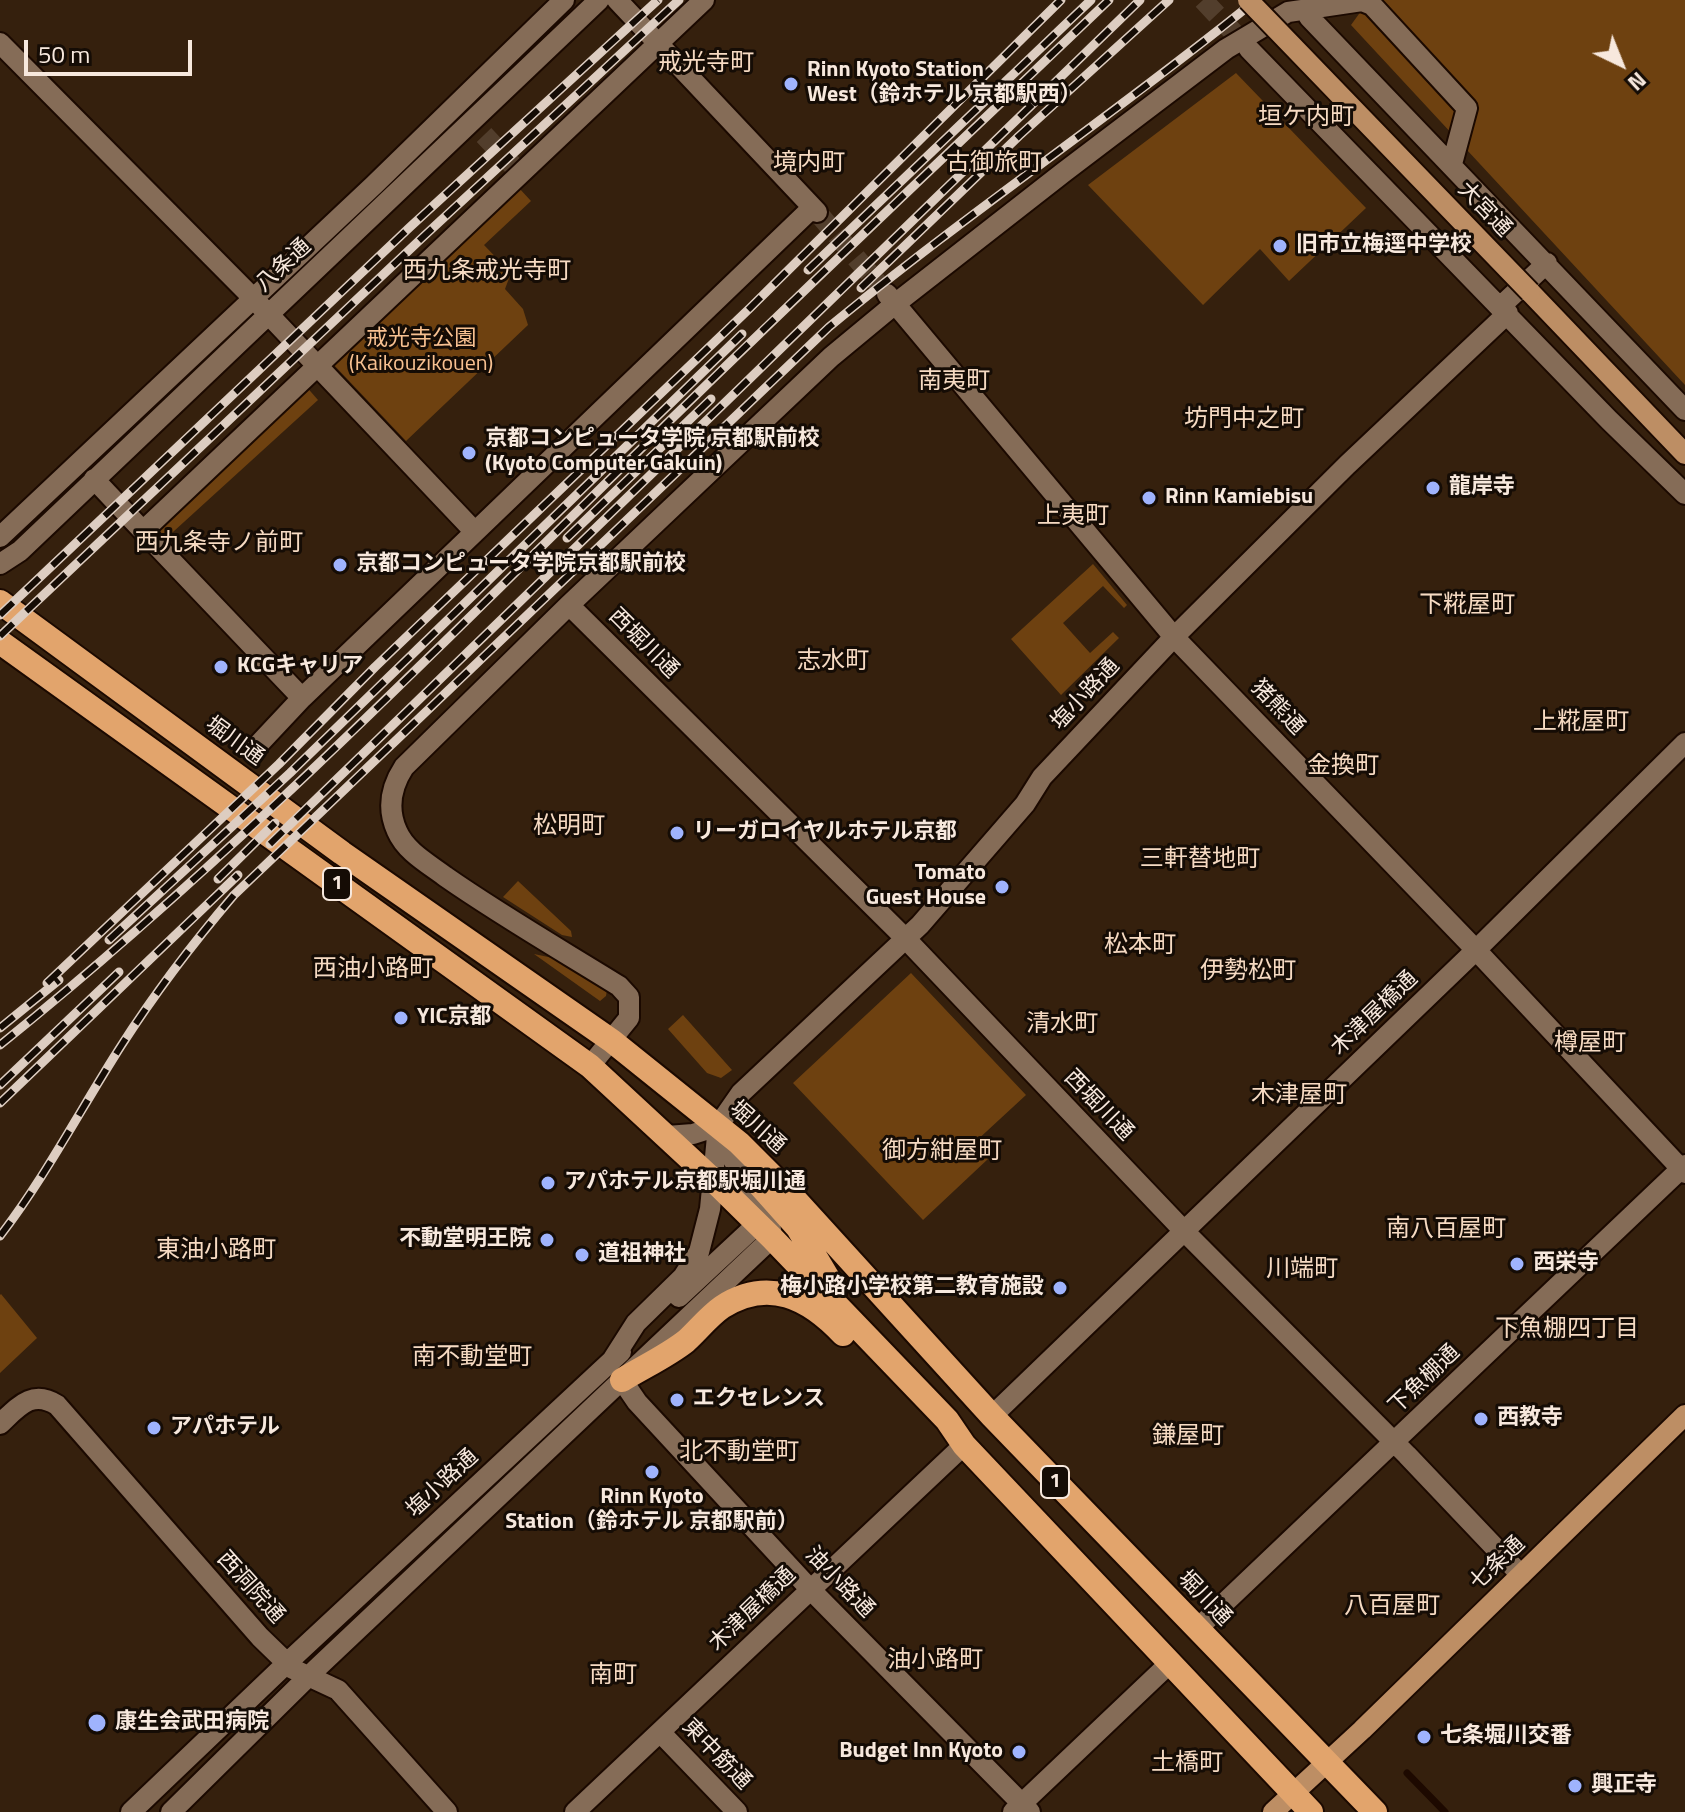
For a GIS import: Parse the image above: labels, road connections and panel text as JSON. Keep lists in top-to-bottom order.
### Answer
{
  "streets": {
    "highway": ["堀川通", "1"],
    "main road": ["大宮通", "七条通"],
    "street": [
      "八条通",
      "西堀川通",
      "塩小路通",
      "猪熊通",
      "木津屋橋通",
      "下魚棚通",
      "油小路通",
      "西洞院通",
      "東中筋通"
    ]
  },
  "crossings": [
    ["西堀川通", "塩小路通"],
    ["西堀川通", "木津屋橋通"],
    ["西堀川通", "下魚棚通"],
    ["西堀川通", "七条通"],
    ["塩小路通", "猪熊通"],
    ["塩小路通", "堀川通"],
    ["塩小路通", "1"],
    ["塩小路通", "油小路通"],
    ["塩小路通", "西洞院通"],
    ["猪熊通", "木津屋橋通"],
    ["猪熊通", "下魚棚通"],
    ["堀川通", "1"],
    ["堀川通", "木津屋橋通"],
    ["堀川通", "下魚棚通"],
    ["堀川通", "七条通"],
    ["1", "木津屋橋通"],
    ["1", "油小路通"],
    ["木津屋橋通", "油小路通"],
    ["木津屋橋通", "東中筋通"]
  ],
  "districts": [
    "戒光寺町",
    "垣ケ内町",
    "境内町",
    "古御旅町",
    "西九条戒光寺町",
    "南夷町",
    "坊門中之町",
    "上夷町",
    "西九条寺ノ前町",
    "下糀屋町",
    "志水町",
    "上糀屋町",
    "金換町",
    "松明町",
    "三軒替地町",
    "松本町",
    "西油小路町",
    "伊勢松町",
    "清水町",
    "樽屋町",
    "木津屋町",
    "御方紺屋町",
    "南八百屋町",
    "東油小路町",
    "川端町",
    "下魚棚四丁目",
    "南不動堂町",
    "鎌屋町",
    "北不動堂町",
    "八百屋町",
    "油小路町",
    "南町",
    "土橋町"
  ],
  "parks": ["戒光寺公園 (Kaikouzikouen)"],
  "places": [
    "Rinn Kyoto Station West（鈴ホテル 京都駅西）",
    "旧市立梅逕中学校",
    "京都コンピュータ学院 京都駅前校 (Kyoto Computer Gakuin)",
    "龍岸寺",
    "Rinn Kamiebisu",
    "京都コンピュータ学院京都駅前校",
    "KCGキャリア",
    "リーガロイヤルホテル京都",
    "Tomato Guest House",
    "YIC京都",
    "アパホテル京都駅堀川通",
    "不動堂明王院",
    "道祖神社",
    "西栄寺",
    "梅小路小学校第二教育施設",
    "エクセレンス",
    "西教寺",
    "アパホテル",
    "Rinn Kyoto Station（鈴ホテル 京都駅前）",
    "康生会武田病院",
    "七条堀川交番",
    "Budget Inn Kyoto",
    "興正寺"
  ],
  "scale_bar": "50 m",
  "north": "bottom right"
}
